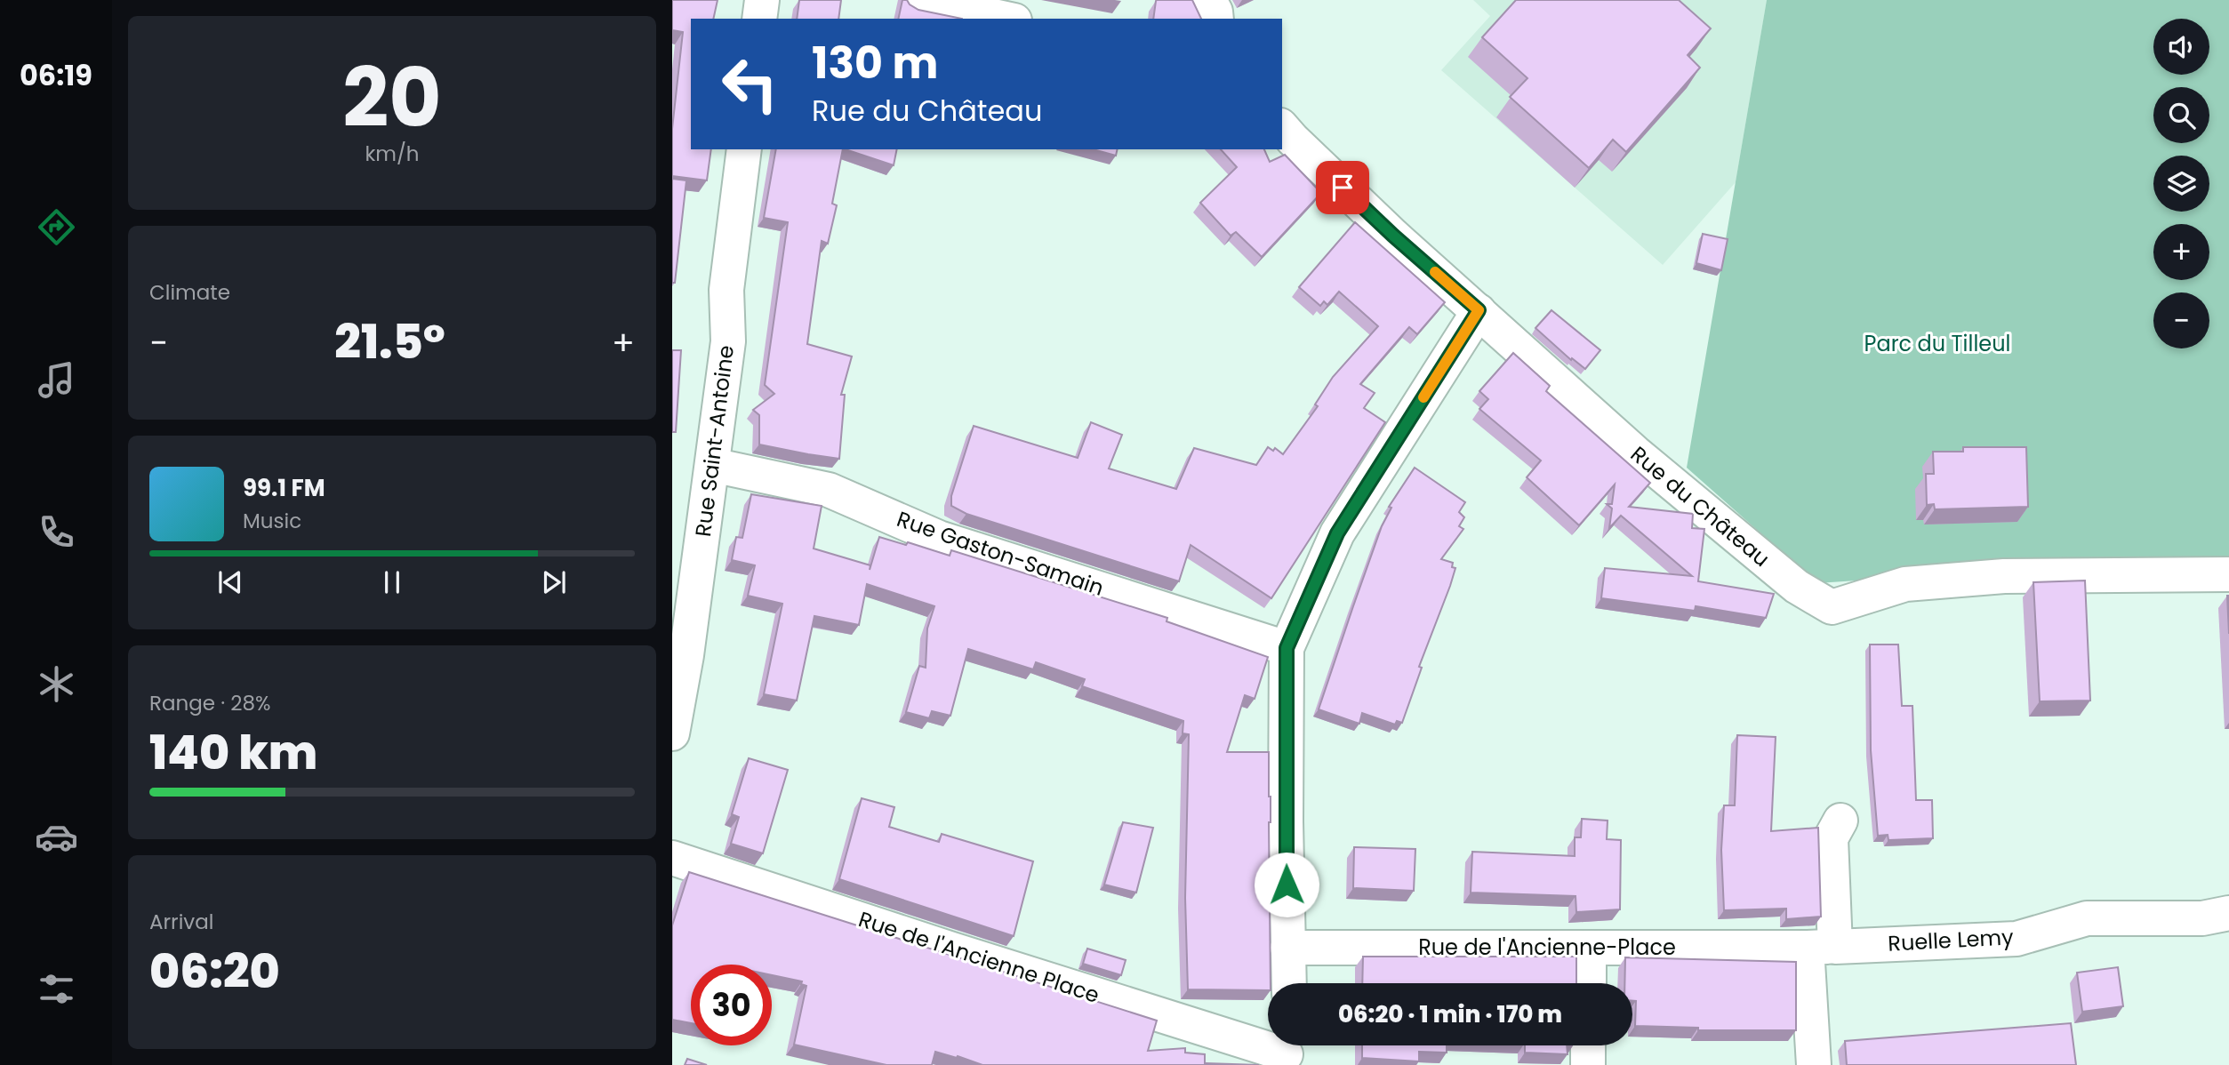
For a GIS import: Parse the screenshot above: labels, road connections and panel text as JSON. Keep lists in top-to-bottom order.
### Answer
{
  "streets": {
    "street": [
      "Rue Saint-Antoine",
      "Rue du Château",
      "Rue Gaston-Samain",
      "Ruelle Lemy",
      "Rue de l'Ancienne-Place",
      "Rue de l'Ancienne Place"
    ]
  },
  "crossings": [
    ["Rue Saint-Antoine", "Rue Gaston-Samain"],
    ["Ruelle Lemy", "Rue de l'Ancienne-Place"]
  ],
  "parks": ["Parc du Tilleul"],
  "page": {
    "tabs": "06:19",
    "tile": [
      ["20", "km/h"],
      "Climate",
      ["Range · 28%", "140 km"],
      ["Arrival", "06:20"]
    ],
    "map_buttons": ["+", "−"],
    "turn": ["130 m", "Rue du Château"],
    "heat": ["−", "21.5°", "+"],
    "song": ["99.1 FM", "Music"],
    "limit": "30",
    "trip": "06:20 · 1 min · 170 m"
  }
}
